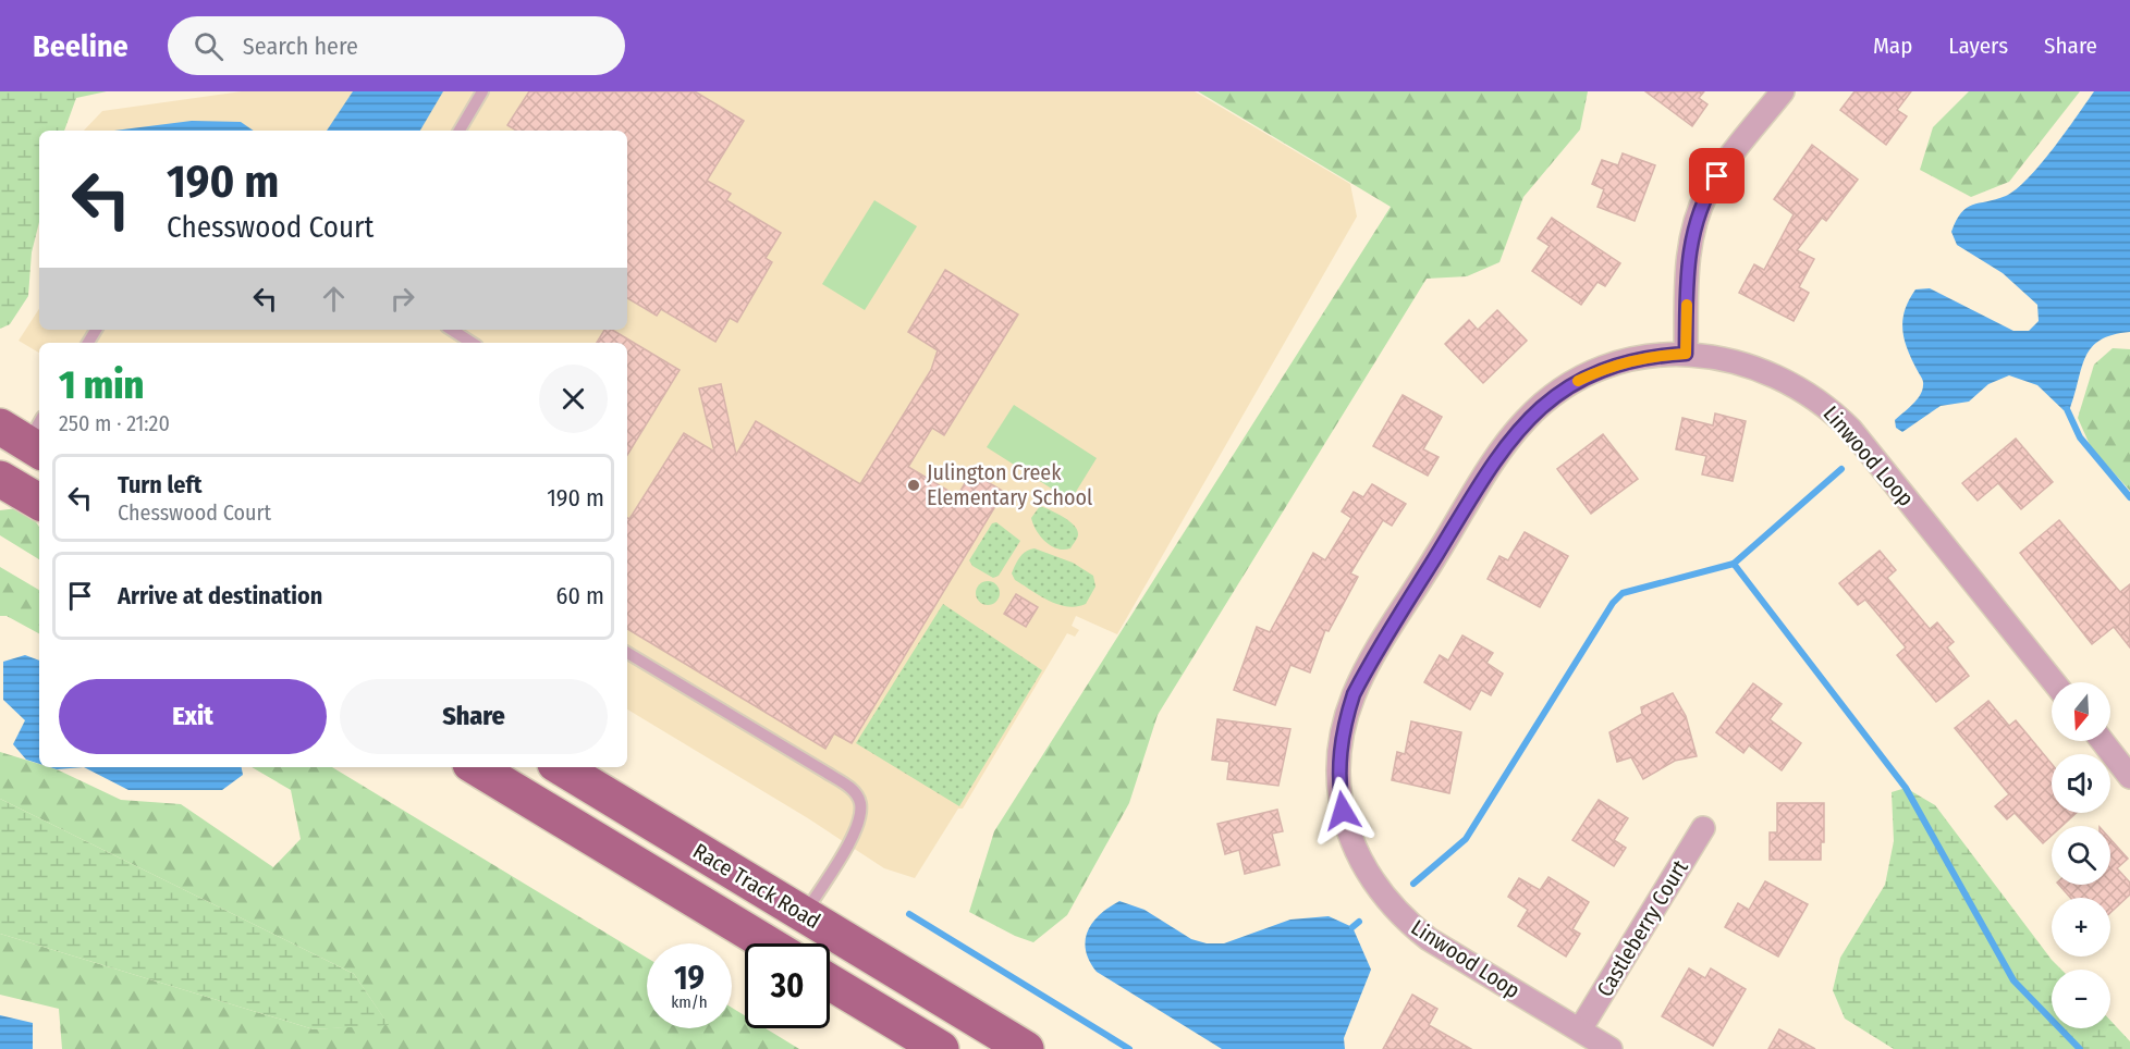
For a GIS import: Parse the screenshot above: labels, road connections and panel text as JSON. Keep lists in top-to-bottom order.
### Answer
{
  "streets": {
    "main road": ["Race Track Road"],
    "street": ["Linwood Loop", "Castleberry Court"]
  },
  "crossings": [
    ["Linwood Loop", "Castleberry Court"]
  ],
  "places": ["Julington Creek Elementary School"],
  "north": "bottom",
  "page": {
    "header": "Beeline",
    "search": "Search here",
    "nav": ["Map", "Layers", "Share"],
    "turn": ["190 m", "Chesswood Court"],
    "heading": ["1 min", "250 m · 21:20"],
    "list": [
      {
        "name": "Turn left",
        "note": "Chesswood Court",
        "value": "190 m"
      },
      {
        "name": "Arrive at destination",
        "value": "60 m"
      }
    ],
    "buttons": ["Exit", "Share"],
    "map_buttons": ["+", "−"],
    "speed": "19 km/h",
    "limit": "30"
  }
}
